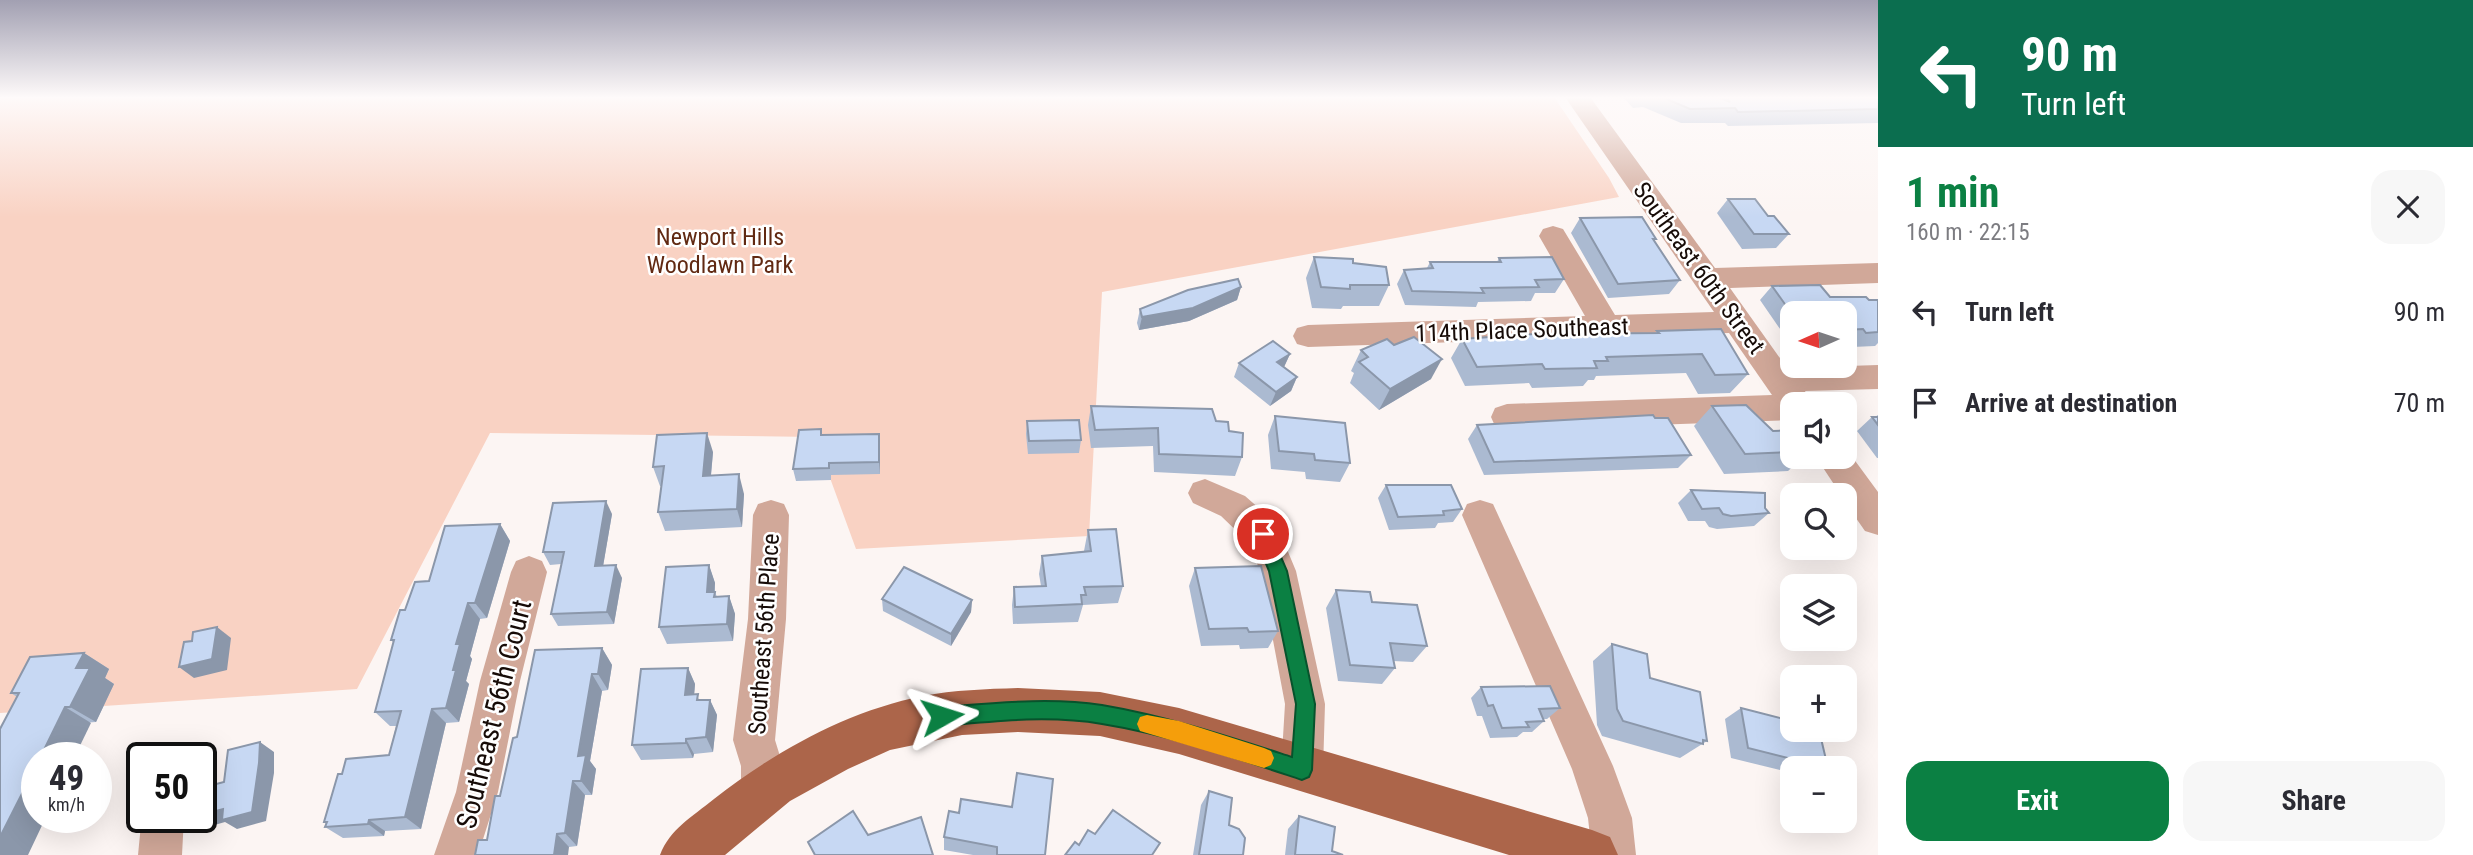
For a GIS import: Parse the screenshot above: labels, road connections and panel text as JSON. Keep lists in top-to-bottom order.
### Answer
{
  "streets": {
    "street": [
      "Southeast 60th Street",
      "114th Place Southeast",
      "Southeast 56th Place",
      "Southeast 56th Court"
    ]
  },
  "crossings": [
    ["Southeast 60th Street", "114th Place Southeast"]
  ],
  "parks": ["Newport Hills Woodlawn Park"],
  "north": "left",
  "page": {
    "turn": ["90 m", "Turn left"],
    "heading": ["1 min", "160 m · 22:15"],
    "list": [
      {
        "name": "Turn left",
        "value": "90 m"
      },
      {
        "name": "Arrive at destination",
        "value": "70 m"
      }
    ],
    "map_buttons": ["+", "−"],
    "speed": "49 km/h",
    "limit": "50",
    "buttons": ["Exit", "Share"]
  }
}
